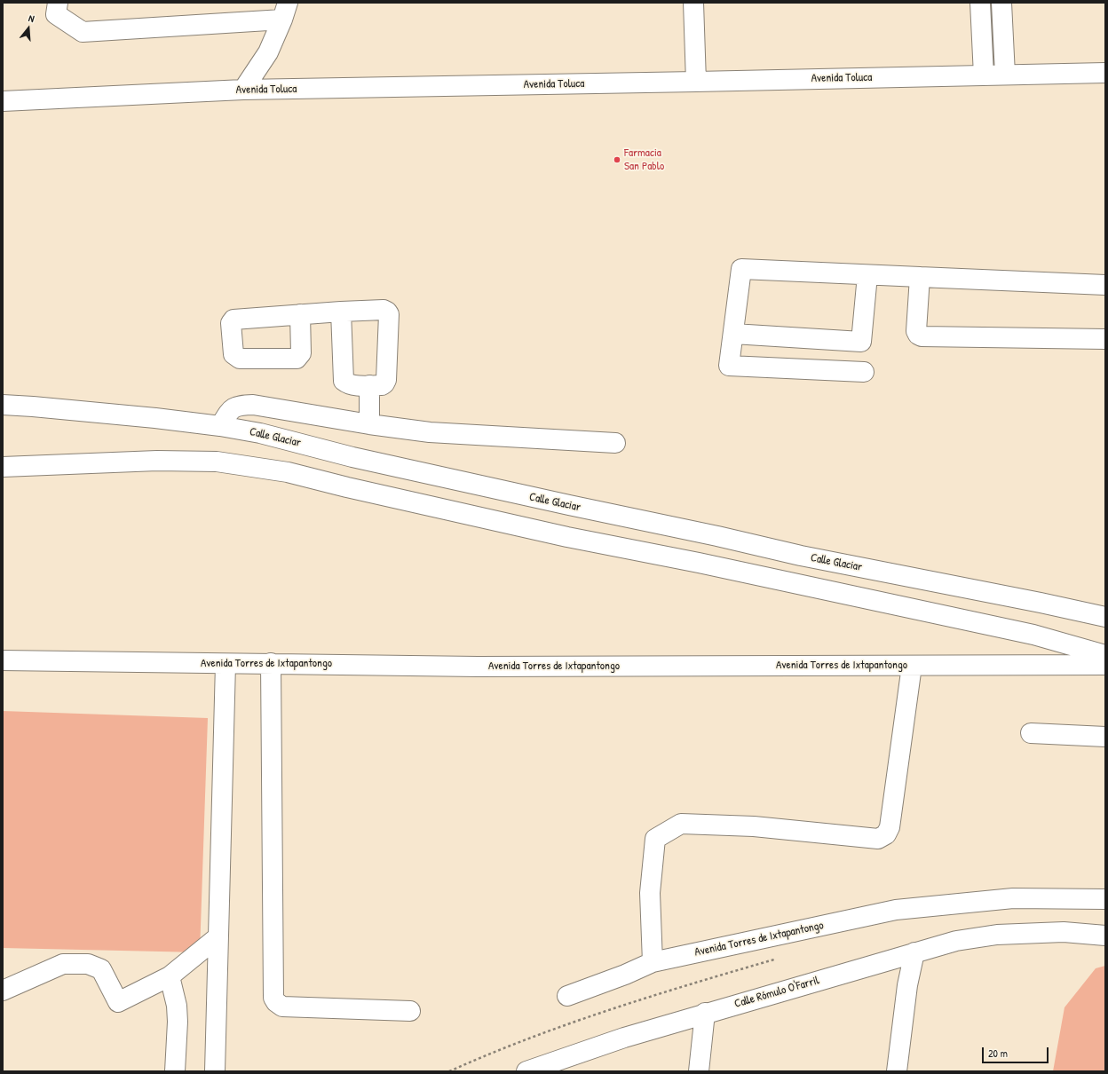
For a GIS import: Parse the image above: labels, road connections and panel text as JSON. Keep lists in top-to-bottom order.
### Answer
{
  "streets": {
    "street": [
      "Avenida Toluca",
      "Calle Glaciar",
      "Avenida Torres de Ixtapantongo",
      "Calle Rómulo O'Farril"
    ]
  },
  "places": ["Farmacia San Pablo"],
  "scale_bar": "20 m",
  "north": "top"
}
